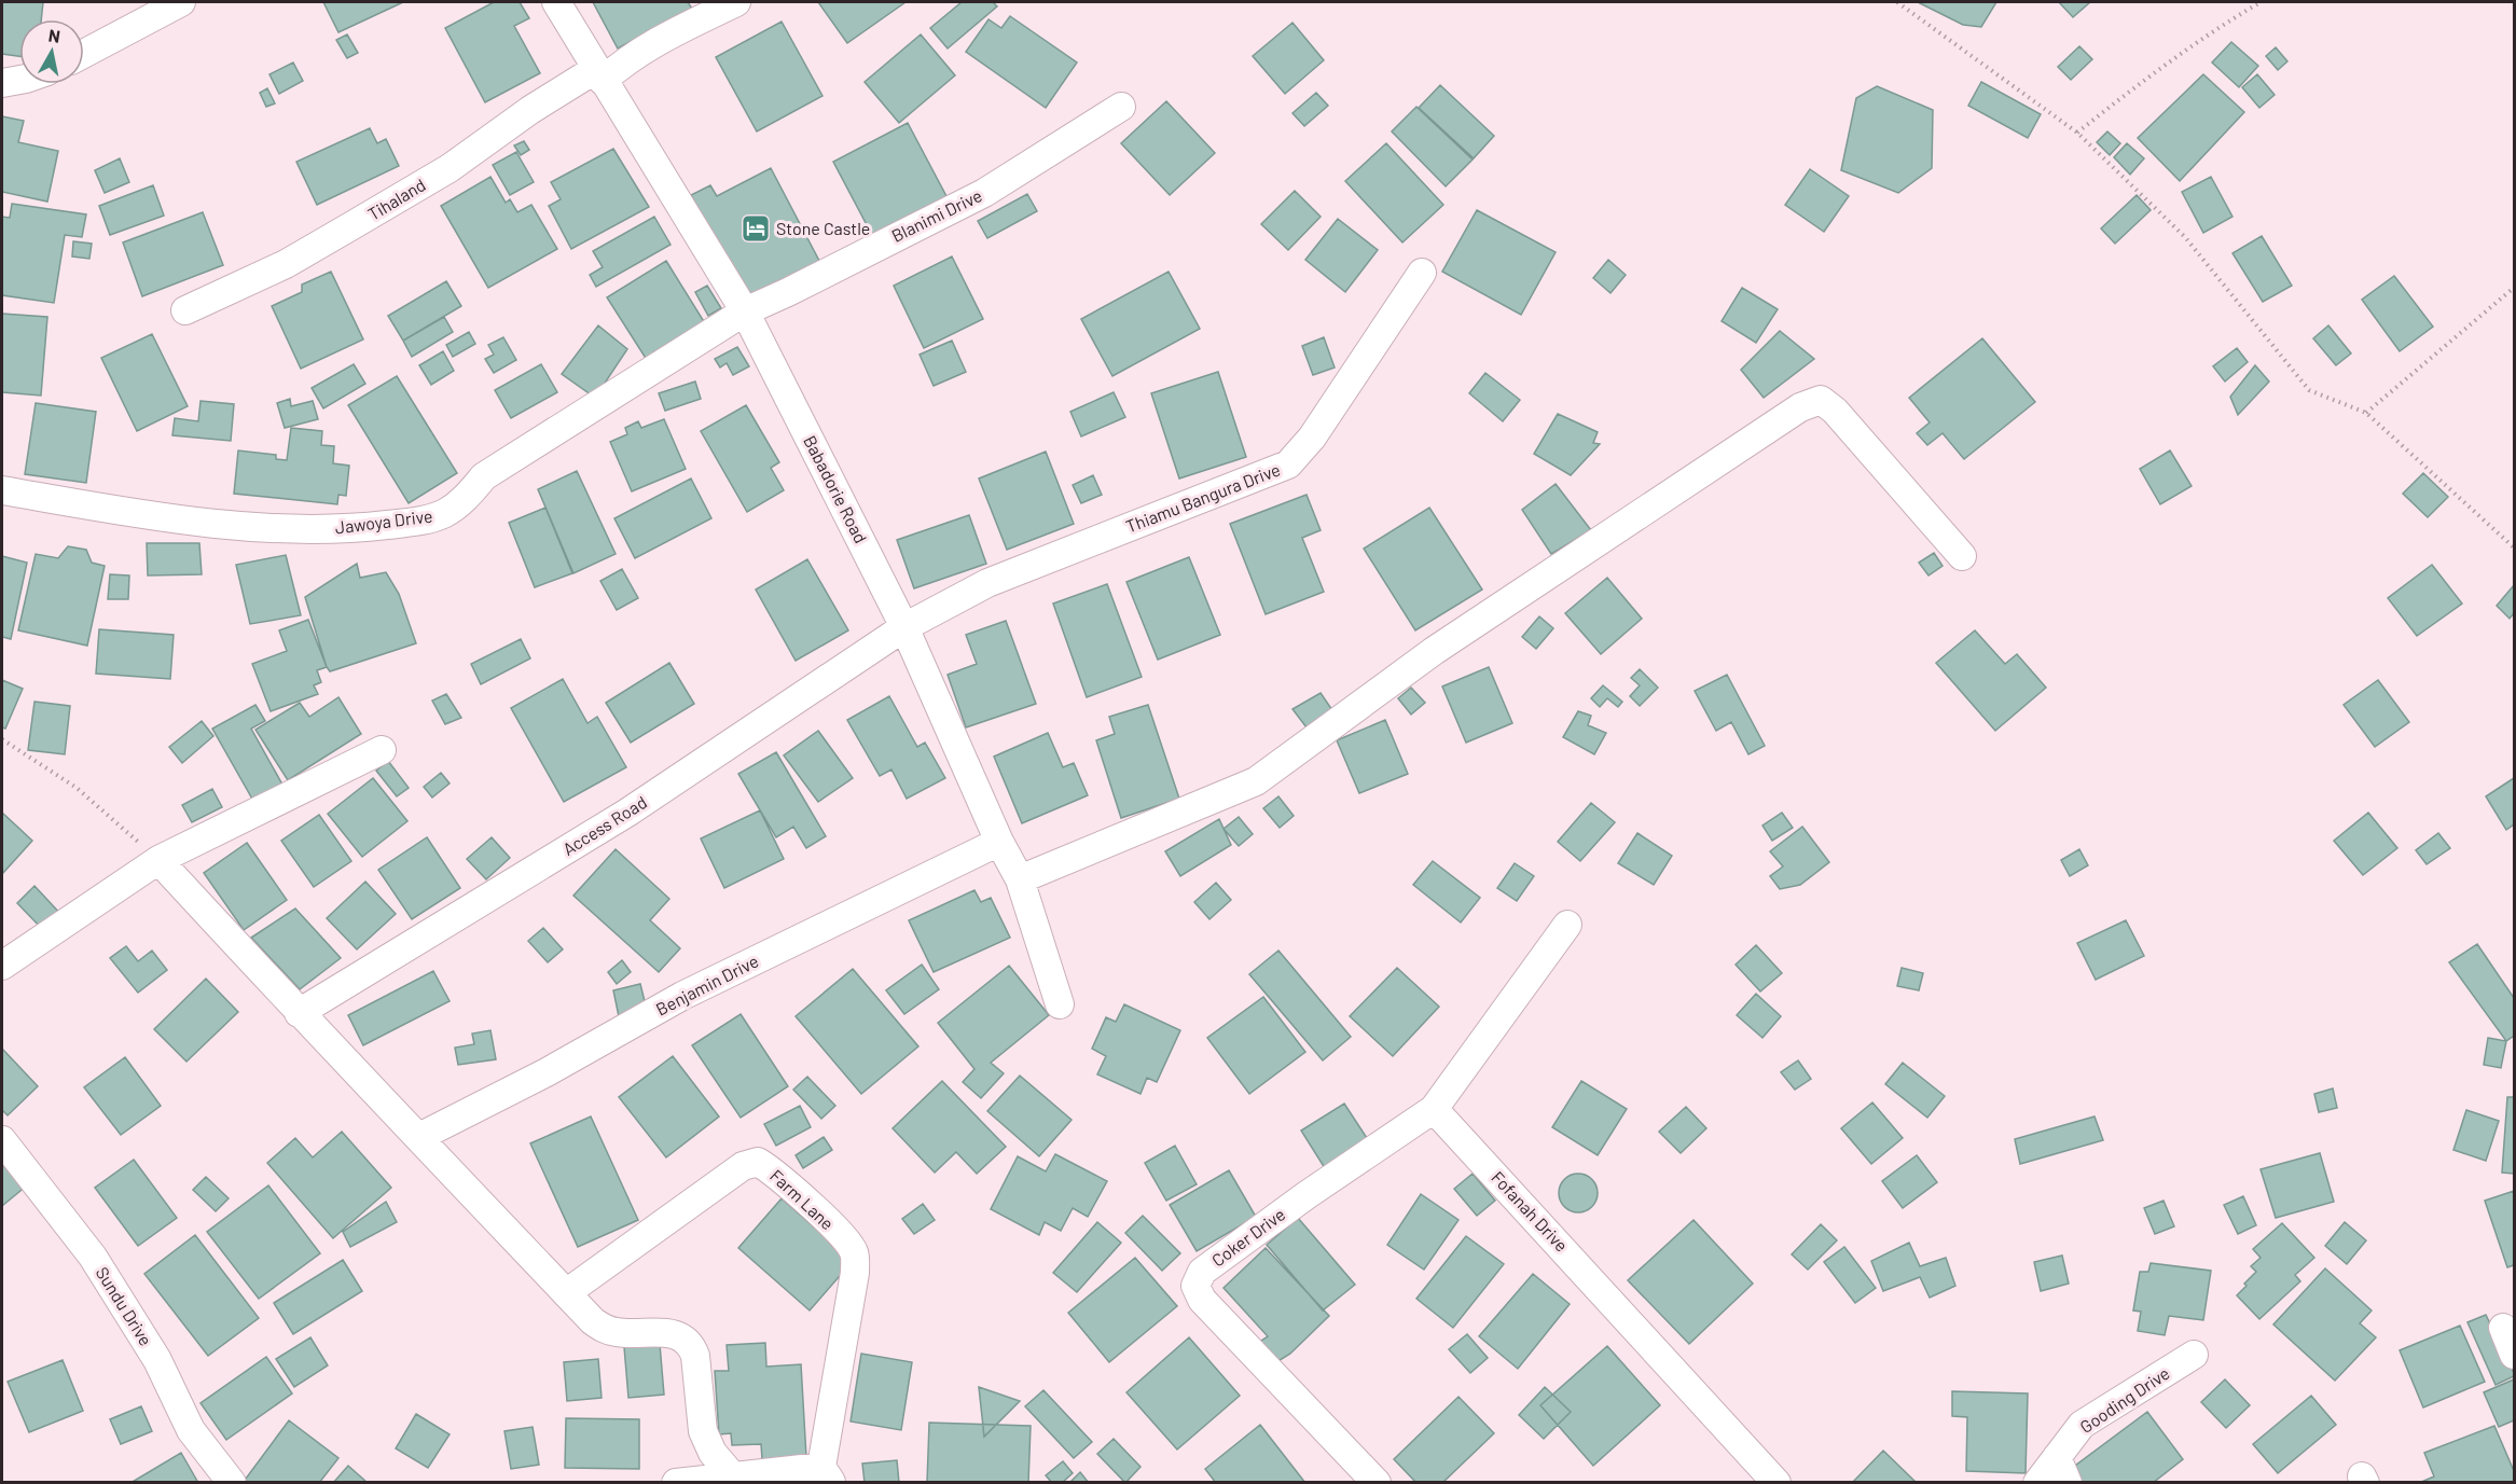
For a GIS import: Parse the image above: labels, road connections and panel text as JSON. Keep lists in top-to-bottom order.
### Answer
{
  "streets": {
    "street": [
      "Tihaland",
      "Blanimi Drive",
      "Babadorie Road",
      "Thiamu Bangura Drive",
      "Jawoya Drive",
      "Access Road",
      "Benjamin Drive",
      "Farm Lane",
      "Fofanah Drive",
      "Coker Drive",
      "Sundu Drive",
      "Gooding Drive"
    ]
  },
  "crossings": [
    ["Tihaland", "Babadorie Road"],
    ["Blanimi Drive", "Babadorie Road"],
    ["Blanimi Drive", "Jawoya Drive"],
    ["Babadorie Road", "Thiamu Bangura Drive"],
    ["Babadorie Road", "Jawoya Drive"],
    ["Babadorie Road", "Access Road"],
    ["Babadorie Road", "Benjamin Drive"],
    ["Thiamu Bangura Drive", "Access Road"],
    ["Fofanah Drive", "Coker Drive"]
  ],
  "places": {
    "hotel": ["Stone Castle"]
  },
  "north": "top"
}
